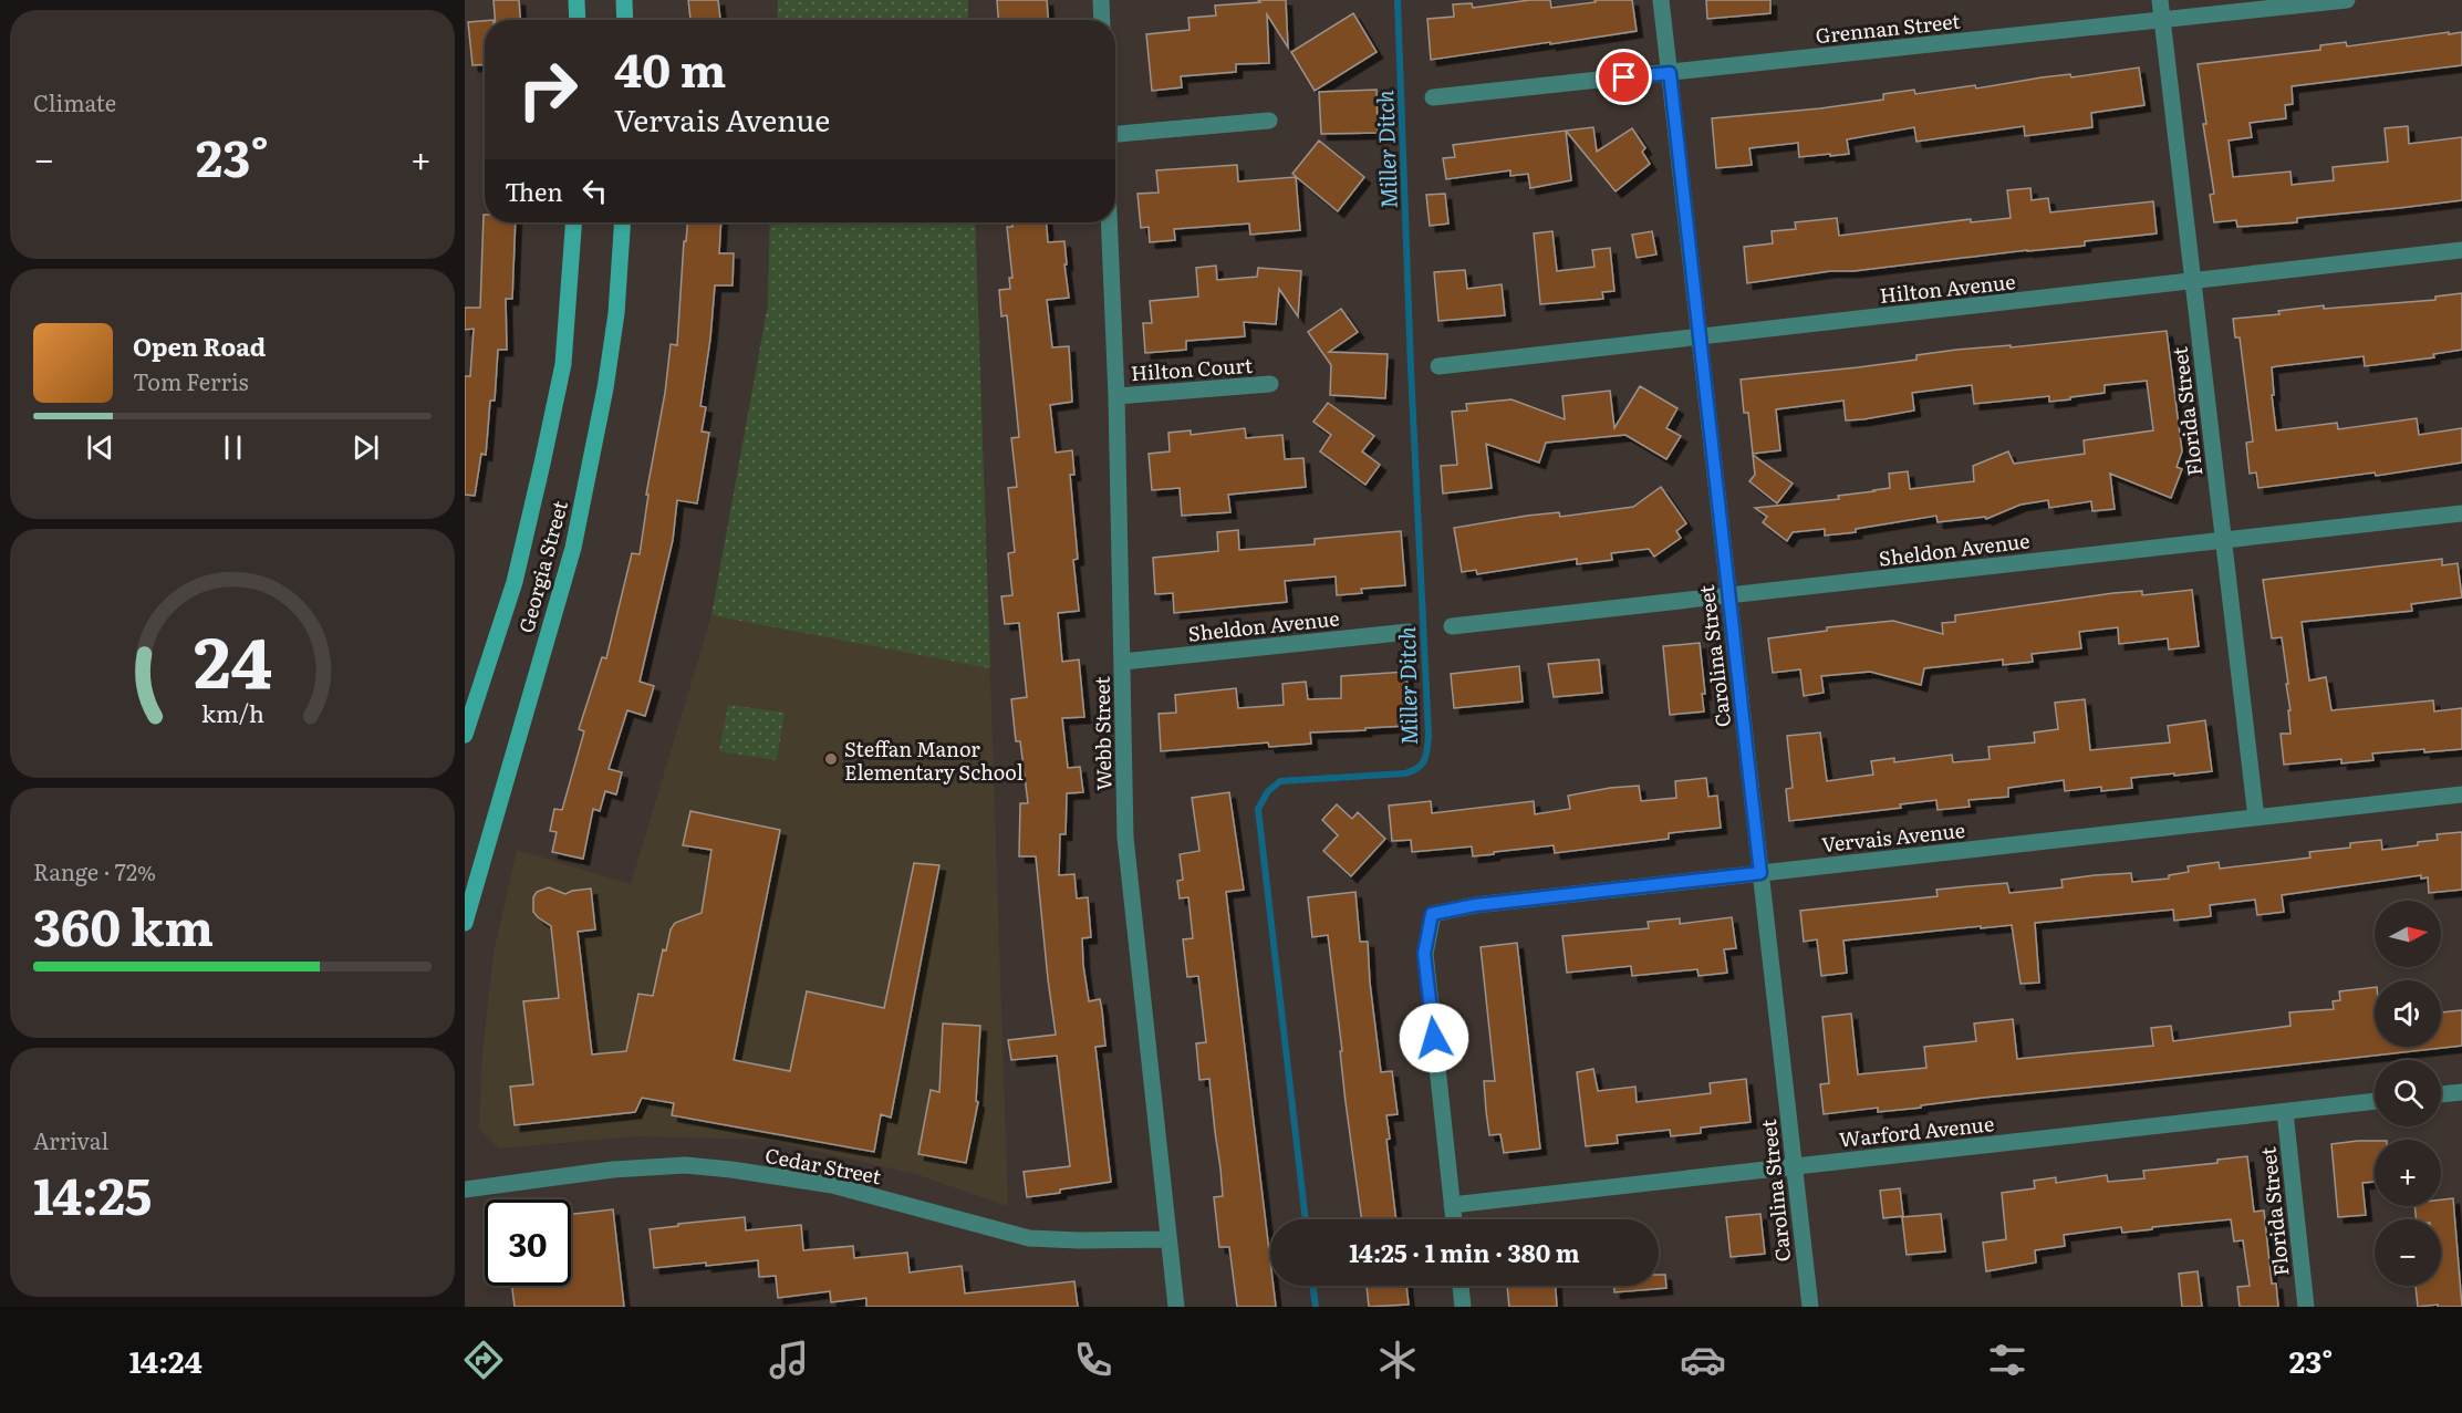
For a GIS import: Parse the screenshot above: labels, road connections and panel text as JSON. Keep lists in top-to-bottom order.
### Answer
{
  "streets": {
    "main road": ["Georgia Street"],
    "street": [
      "Grennan Street",
      "Hilton Avenue",
      "Hilton Court",
      "Florida Street",
      "Sheldon Avenue",
      "Carolina Street",
      "Webb Street",
      "Vervais Avenue",
      "Warford Avenue",
      "Cedar Street"
    ]
  },
  "crossings": [
    ["Grennan Street", "Florida Street"],
    ["Grennan Street", "Carolina Street"],
    ["Hilton Avenue", "Florida Street"],
    ["Hilton Avenue", "Carolina Street"],
    ["Hilton Court", "Webb Street"],
    ["Florida Street", "Sheldon Avenue"],
    ["Florida Street", "Vervais Avenue"],
    ["Florida Street", "Warford Avenue"],
    ["Sheldon Avenue", "Carolina Street"],
    ["Sheldon Avenue", "Webb Street"],
    ["Carolina Street", "Vervais Avenue"],
    ["Carolina Street", "Warford Avenue"],
    ["Webb Street", "Cedar Street"],
    ["Vervais Avenue", "Warford Avenue"]
  ],
  "water": ["Miller Ditch"],
  "places": ["Steffan Manor Elementary School"],
  "north": "right",
  "page": {
    "tile": [
      "Climate",
      ["Range · 72%", "360 km"],
      ["Arrival", "14:25"]
    ],
    "turn": ["40 m", "Vervais Avenue"],
    "heat": ["−", "23°", "+"],
    "then": "Then",
    "song": ["Open Road", "Tom Ferris"],
    "map_buttons": ["+", "−"],
    "limit": "30",
    "trip": "14:25 · 1 min · 380 m",
    "tabs": ["14:24", "23°"],
    "gauge": ["24", "km/h"]
  }
}
